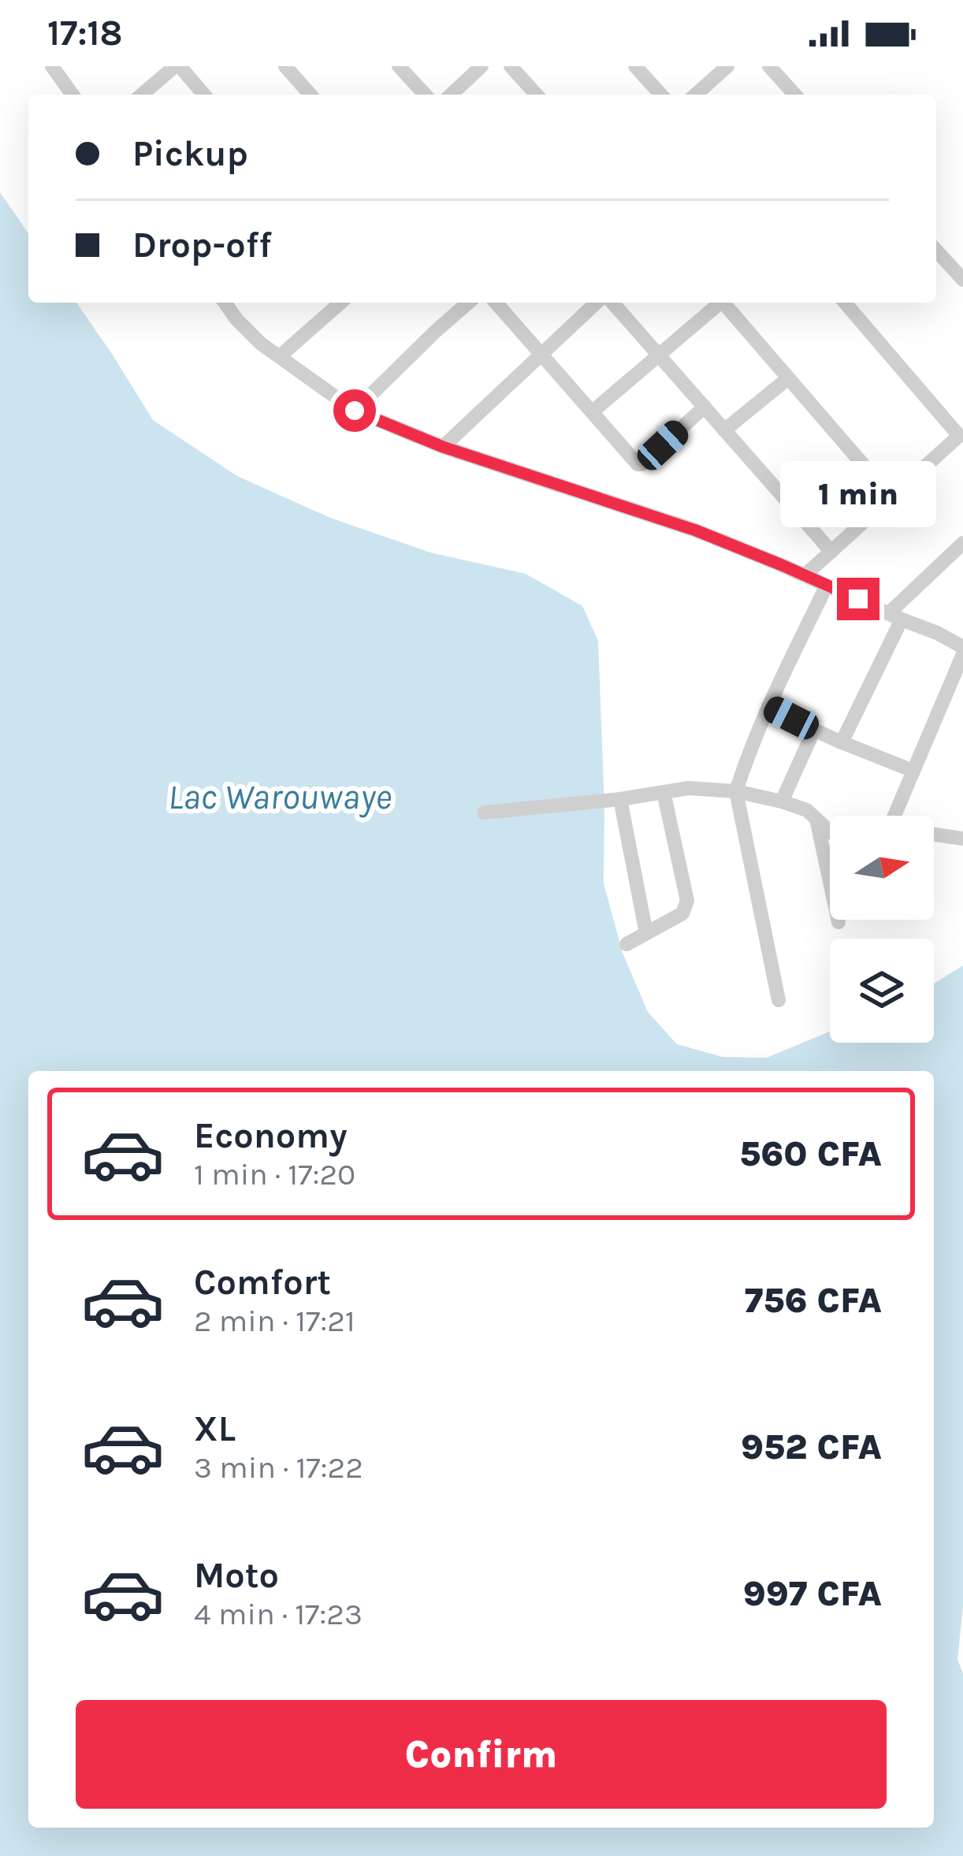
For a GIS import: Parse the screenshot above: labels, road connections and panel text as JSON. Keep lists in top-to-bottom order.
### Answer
{
  "water": ["Lac Warouwaye"],
  "north": "right",
  "page": {
    "status": "17:18",
    "banner": ["Pickup", "Drop-off"],
    "bubble": "1 min",
    "list": [
      {
        "name": "Economy",
        "note": "1 min · 17:20",
        "value": "560 CFA"
      },
      {
        "name": "Comfort",
        "note": "2 min · 17:21",
        "value": "756 CFA"
      },
      {
        "name": "XL",
        "note": "3 min · 17:22",
        "value": "952 CFA"
      },
      {
        "name": "Moto",
        "note": "4 min · 17:23",
        "value": "997 CFA"
      }
    ],
    "buttons": "Confirm"
  }
}
